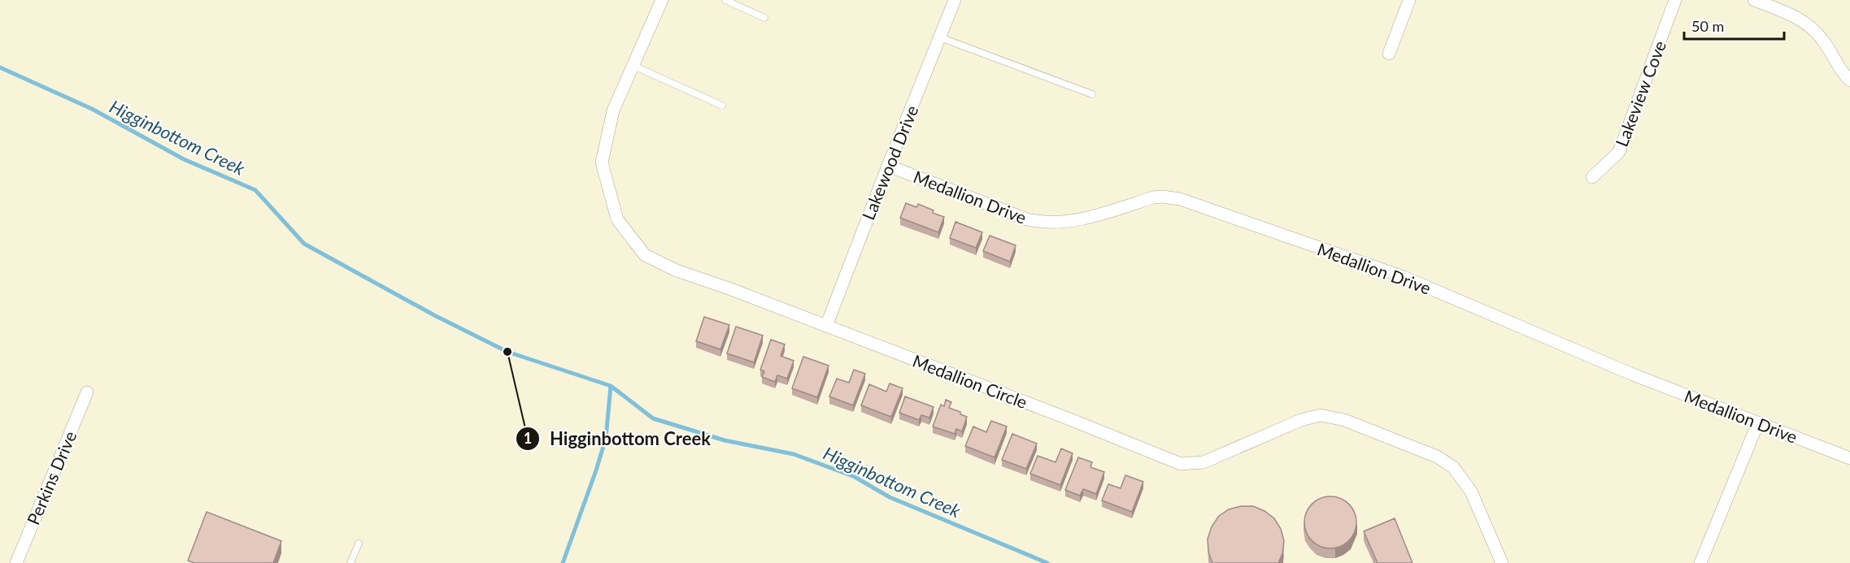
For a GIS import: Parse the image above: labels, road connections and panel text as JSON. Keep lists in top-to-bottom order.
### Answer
{
  "streets": {
    "street": [
      "Lakeview Cove",
      "Lakewood Drive",
      "Medallion Drive",
      "Medallion Circle",
      "Perkins Drive"
    ]
  },
  "crossings": [
    ["Lakewood Drive", "Medallion Drive"],
    ["Lakewood Drive", "Medallion Circle"]
  ],
  "water": ["Higginbottom Creek"],
  "places": ["Higginbottom Creek"],
  "scale_bar": "50 m"
}
